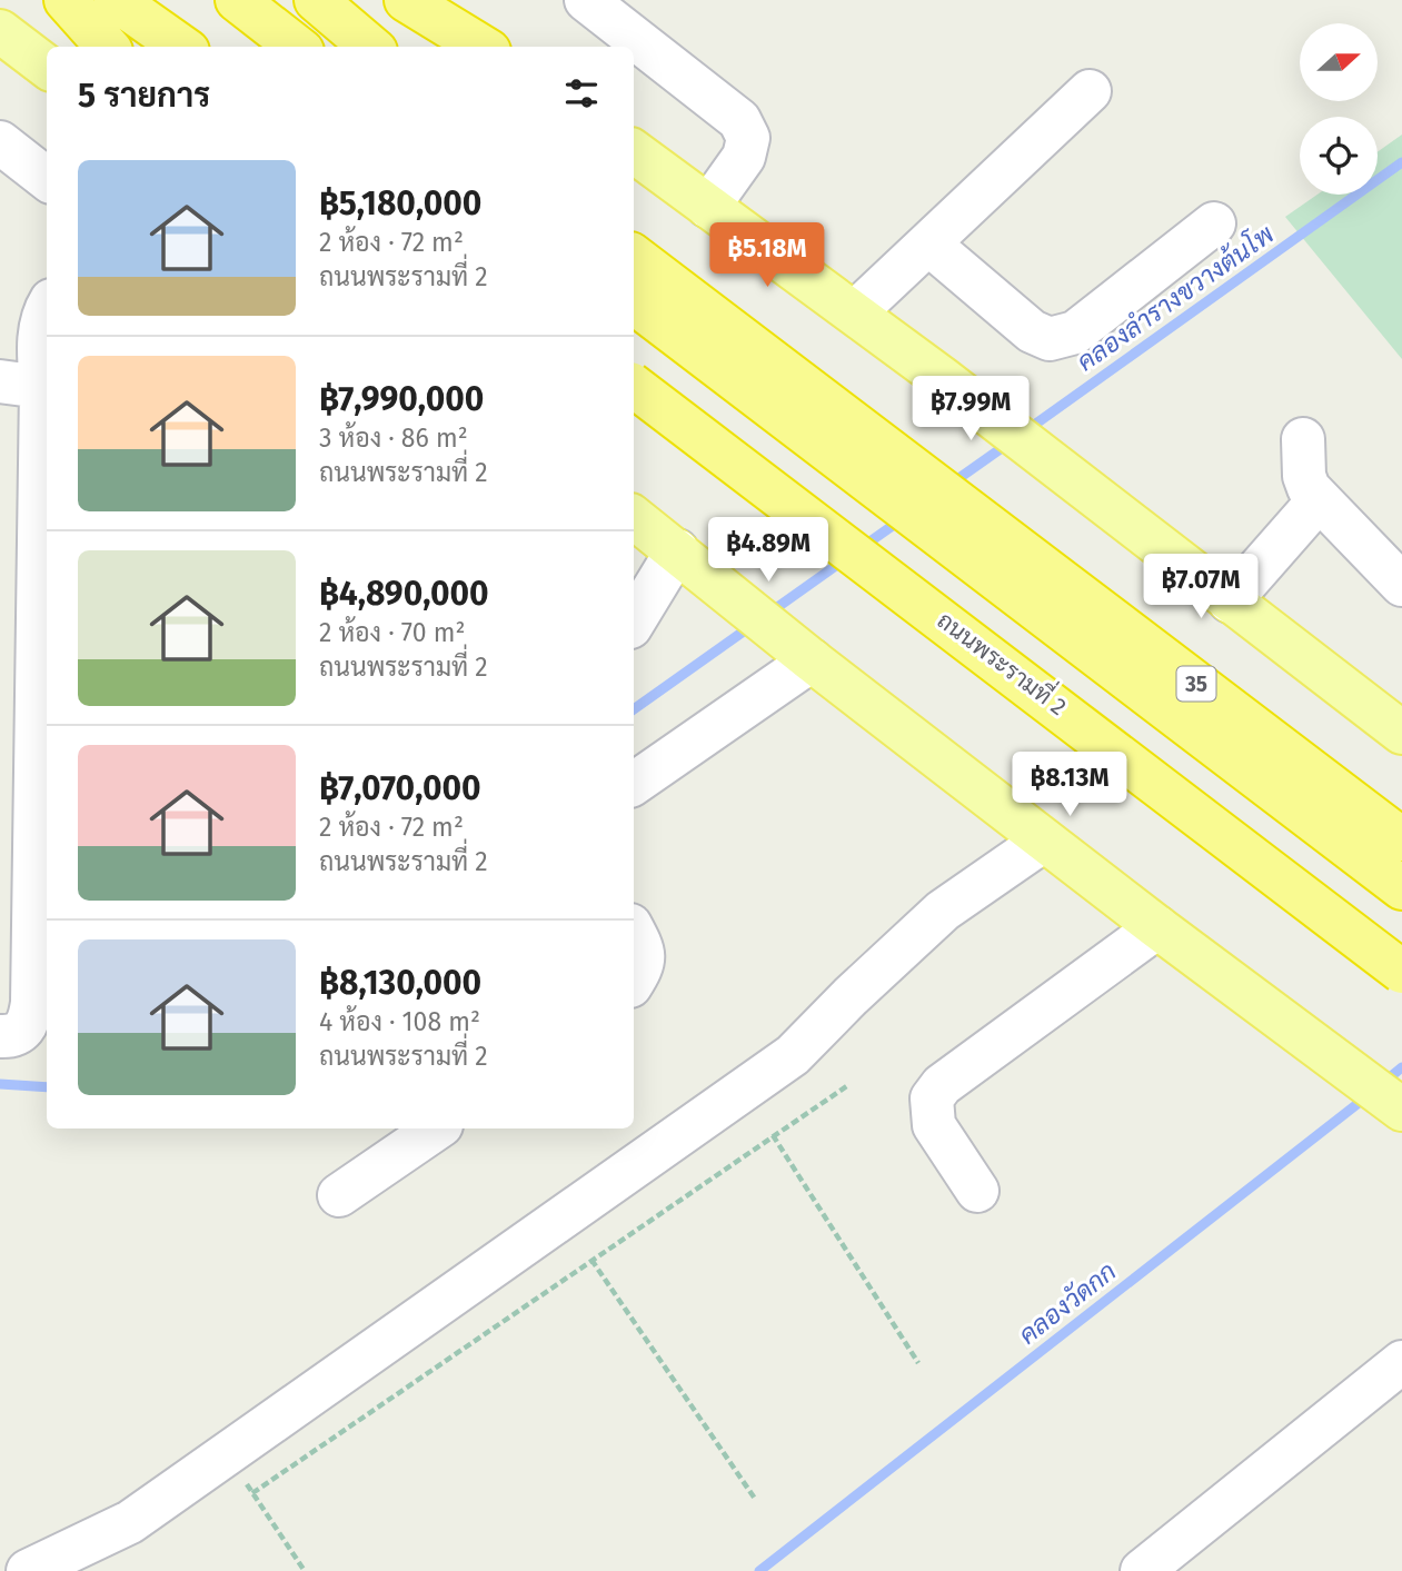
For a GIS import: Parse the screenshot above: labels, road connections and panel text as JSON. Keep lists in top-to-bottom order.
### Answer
{
  "streets": {
    "highway": ["ถนนพระรามที่ 2", "35"]
  },
  "water": ["คลองลำรางขวางต้นโพ", "คลองวัดกก"],
  "north": "right",
  "page": {
    "heading": "5 รายการ",
    "list": [
      {
        "name": "฿5,180,000",
        "note": "2 ห้อง · 72 m² · ถนนพระรามที่ 2"
      },
      {
        "name": "฿7,990,000",
        "note": "3 ห้อง · 86 m² · ถนนพระรามที่ 2"
      },
      {
        "name": "฿4,890,000",
        "note": "2 ห้อง · 70 m² · ถนนพระรามที่ 2"
      },
      {
        "name": "฿7,070,000",
        "note": "2 ห้อง · 72 m² · ถนนพระรามที่ 2"
      },
      {
        "name": "฿8,130,000",
        "note": "4 ห้อง · 108 m² · ถนนพระรามที่ 2"
      }
    ],
    "price": [
      "฿5.18M",
      "฿7.99M",
      "฿4.89M",
      "฿7.07M",
      "฿8.13M"
    ]
  }
}
